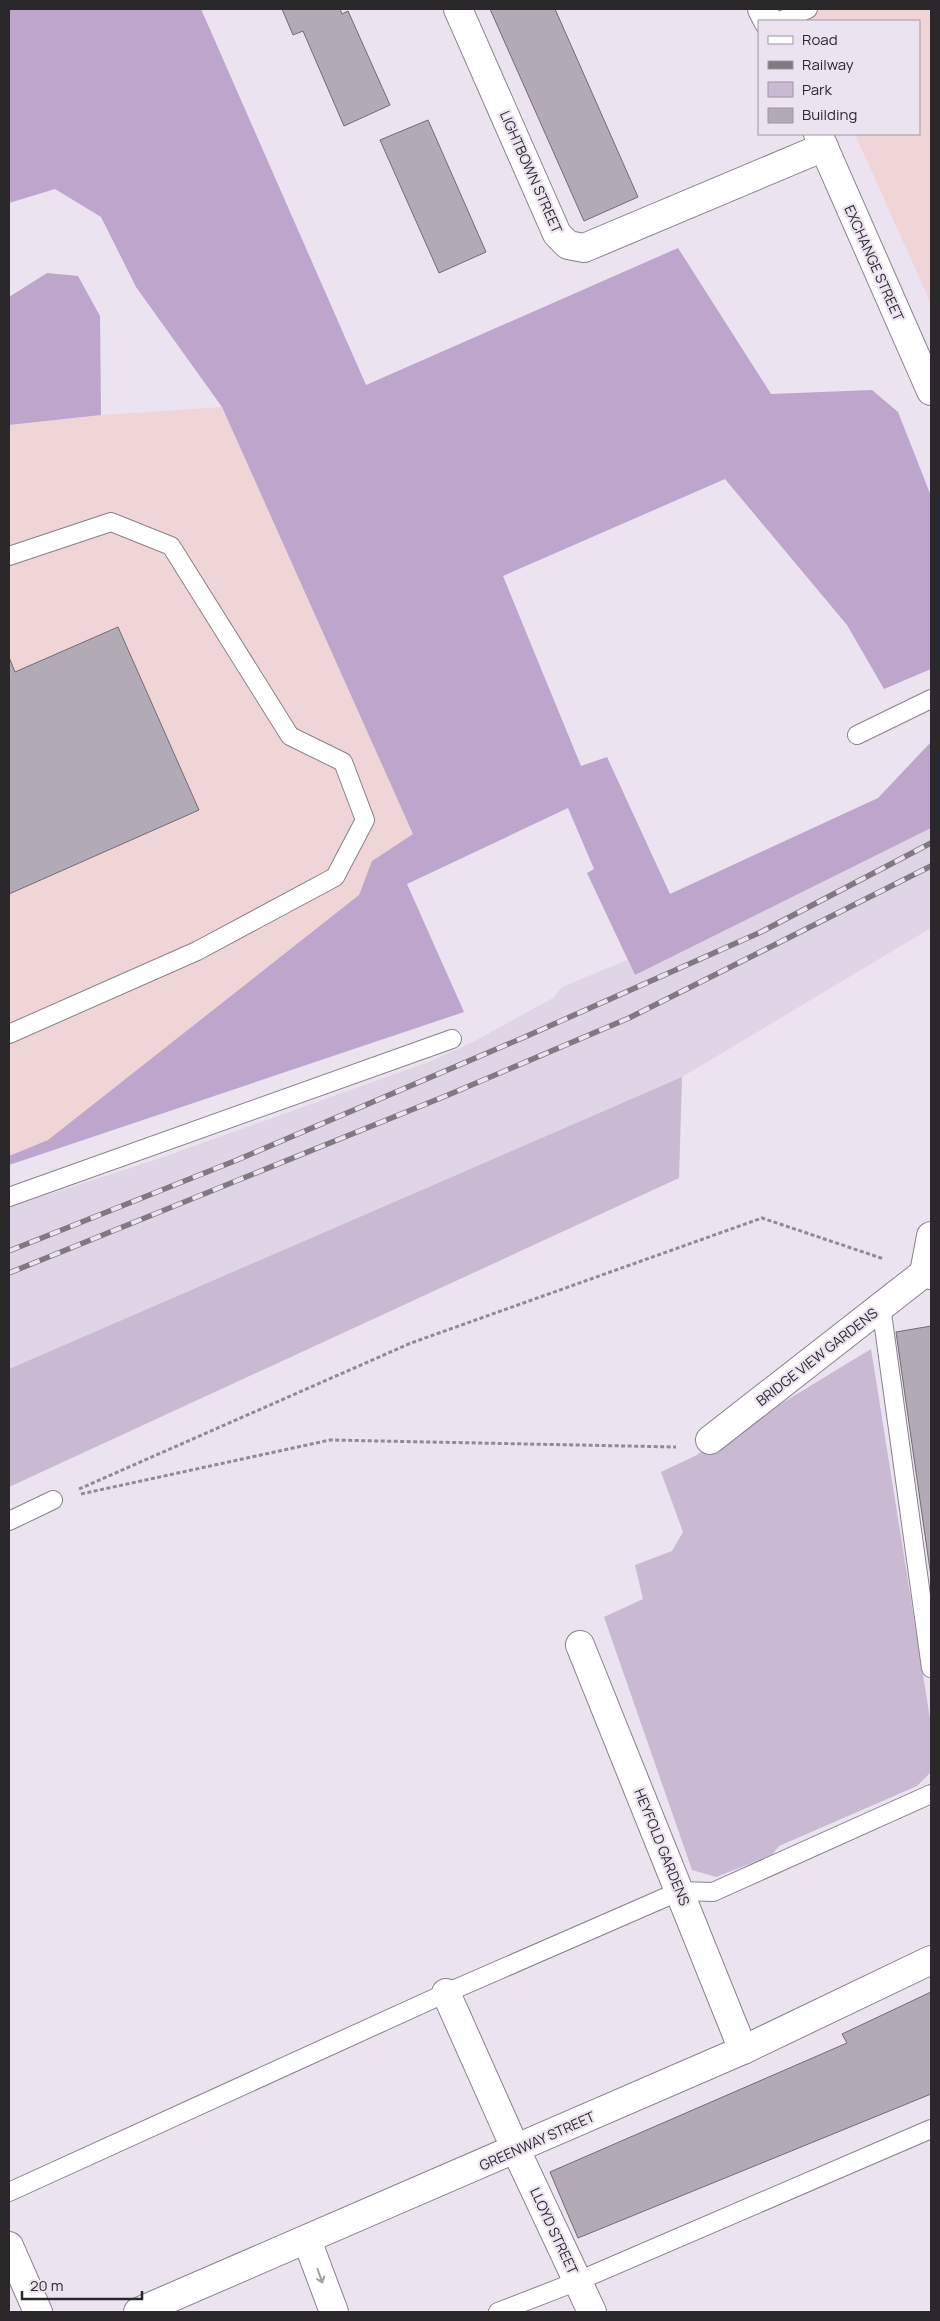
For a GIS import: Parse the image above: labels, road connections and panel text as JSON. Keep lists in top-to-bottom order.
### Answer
{
  "streets": {
    "street": [
      "LIGHTBOWN STREET",
      "EXCHANGE STREET",
      "BRIDGE VIEW GARDENS",
      "HEYFOLD GARDENS",
      "GREENWAY STREET",
      "LLOYD STREET"
    ]
  },
  "crossings": [
    ["LIGHTBOWN STREET", "EXCHANGE STREET"],
    ["HEYFOLD GARDENS", "GREENWAY STREET"],
    ["GREENWAY STREET", "LLOYD STREET"]
  ],
  "legend": [
    "Road",
    "Railway",
    "Park",
    "Building"
  ],
  "scale_bar": "20 m"
}
